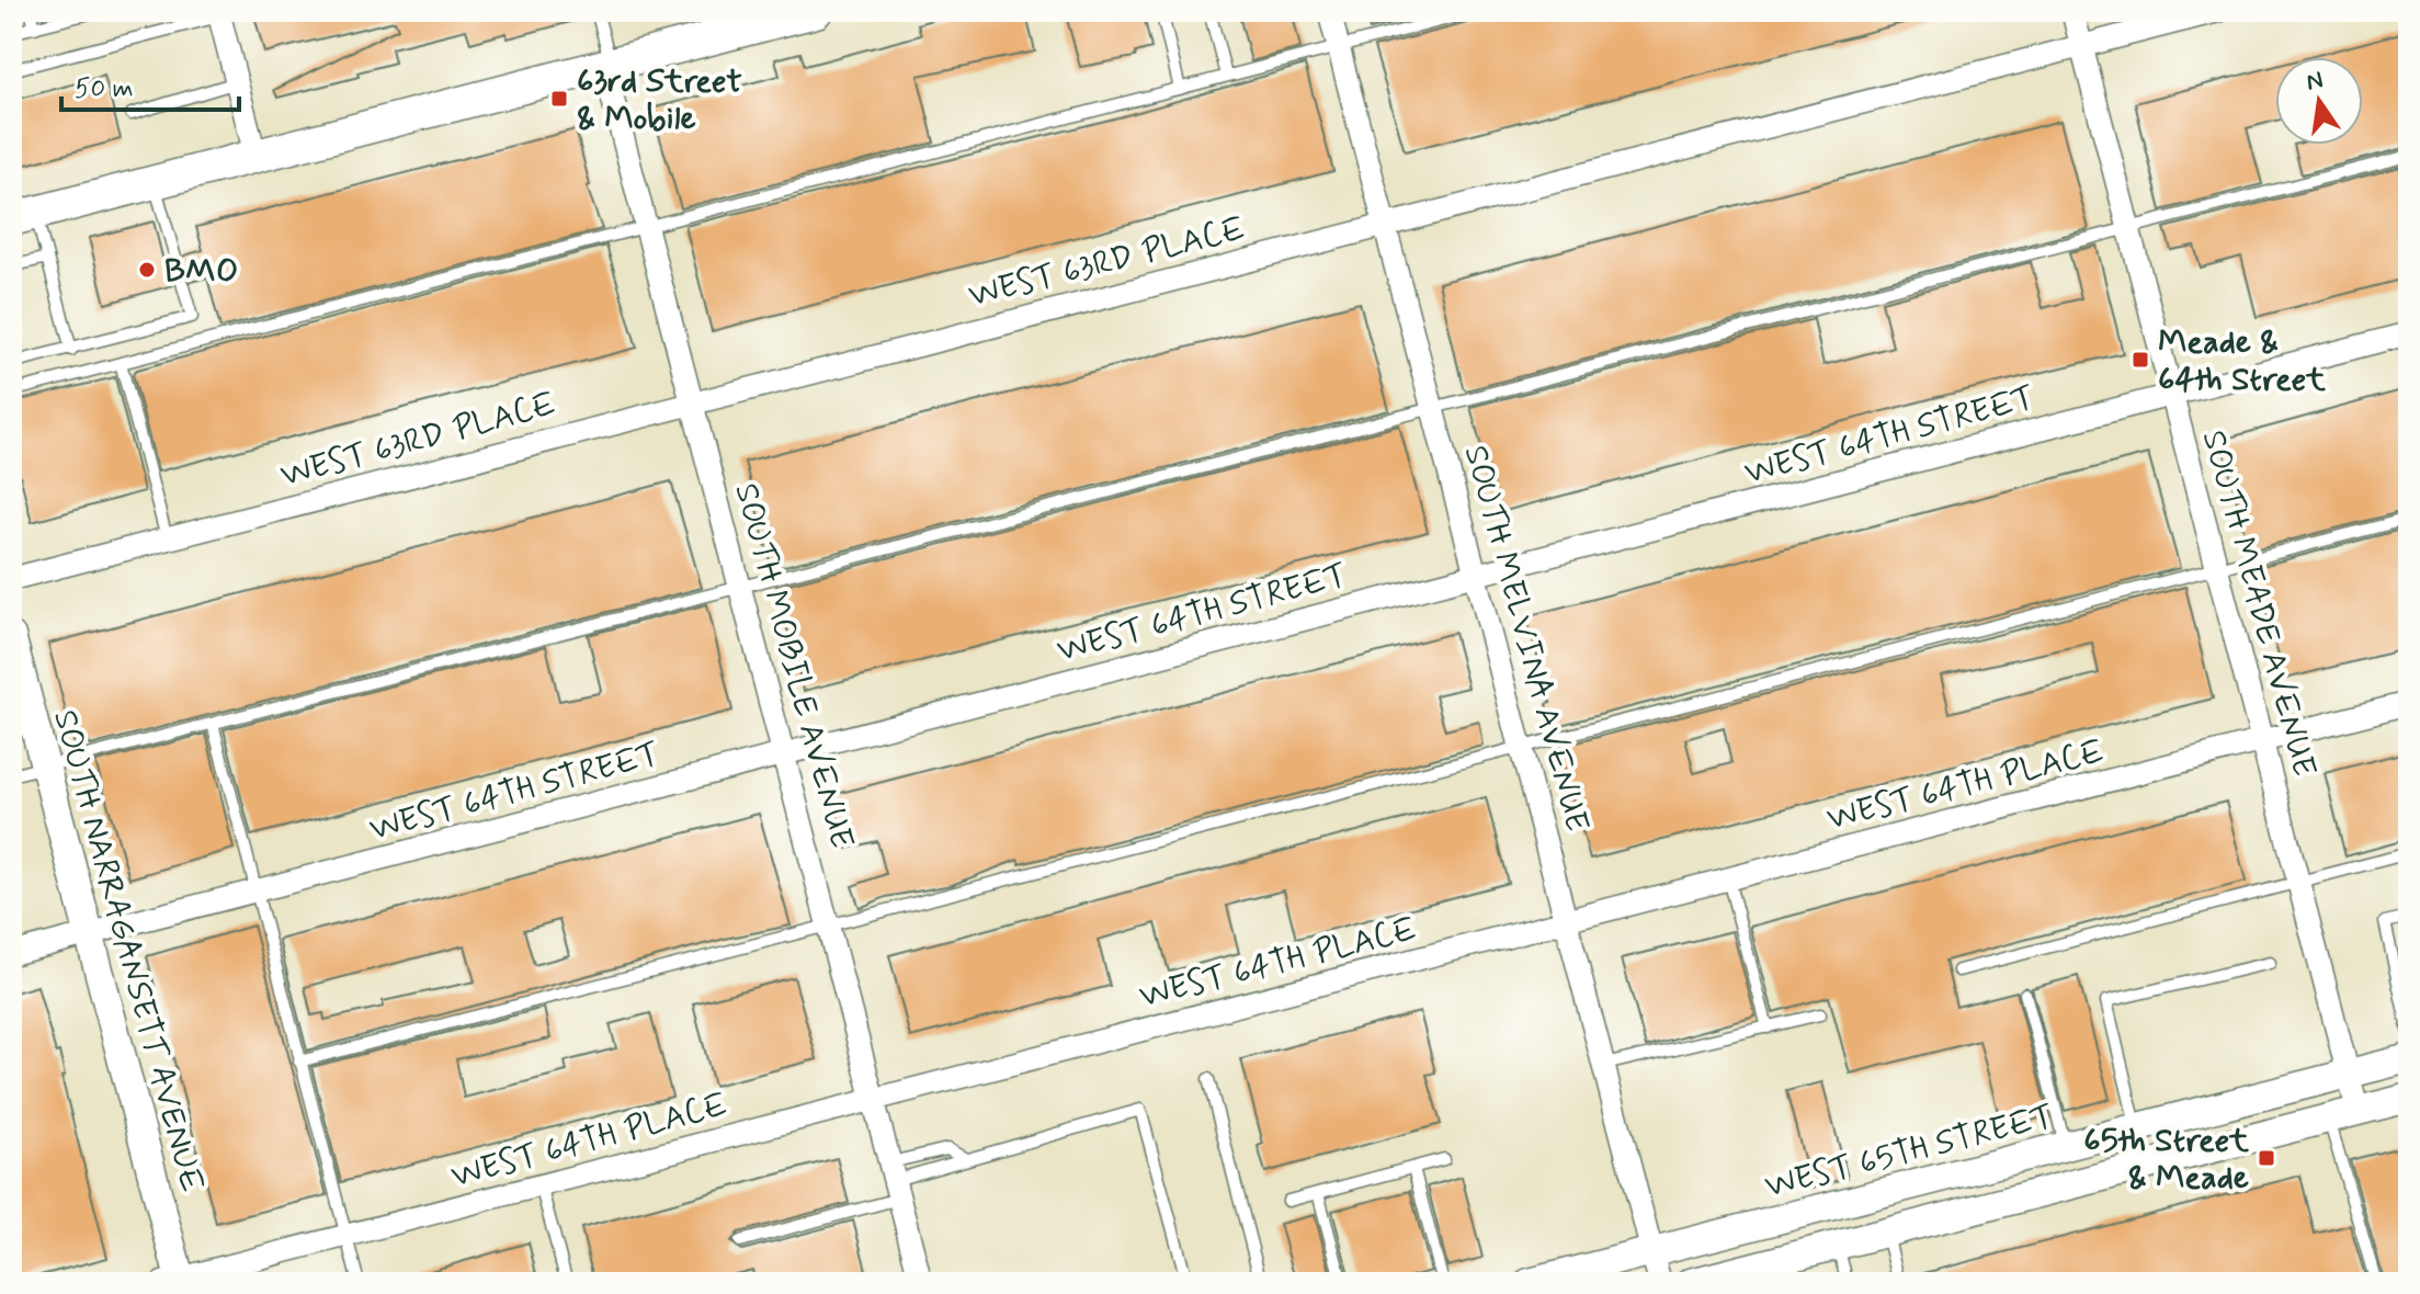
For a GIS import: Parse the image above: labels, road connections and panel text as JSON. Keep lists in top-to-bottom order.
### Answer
{
  "streets": {
    "street": [
      "WEST 63RD PLACE",
      "WEST 64TH STREET",
      "SOUTH MEADE AVENUE",
      "SOUTH MELVINA AVENUE",
      "SOUTH MOBILE AVENUE",
      "WEST 64TH PLACE",
      "SOUTH NARRAGANSETT AVENUE",
      "WEST 65TH STREET"
    ]
  },
  "crossings": [
    ["WEST 63RD PLACE", "SOUTH MEADE AVENUE"],
    ["WEST 63RD PLACE", "SOUTH MELVINA AVENUE"],
    ["WEST 63RD PLACE", "SOUTH MOBILE AVENUE"],
    ["WEST 64TH STREET", "SOUTH MEADE AVENUE"],
    ["WEST 64TH STREET", "SOUTH MELVINA AVENUE"],
    ["WEST 64TH STREET", "SOUTH MOBILE AVENUE"],
    ["WEST 64TH STREET", "SOUTH NARRAGANSETT AVENUE"],
    ["SOUTH MEADE AVENUE", "WEST 64TH PLACE"],
    ["SOUTH MEADE AVENUE", "WEST 65TH STREET"],
    ["SOUTH MELVINA AVENUE", "WEST 64TH PLACE"],
    ["SOUTH MELVINA AVENUE", "WEST 65TH STREET"],
    ["SOUTH MOBILE AVENUE", "WEST 64TH PLACE"],
    ["WEST 64TH PLACE", "SOUTH NARRAGANSETT AVENUE"]
  ],
  "places": {
    "transit": ["63rd Street & Mobile", "Meade & 64th Street", "65th Street & Meade"],
    "other": ["BMO"]
  },
  "scale_bar": "50 m",
  "north": "top"
}
